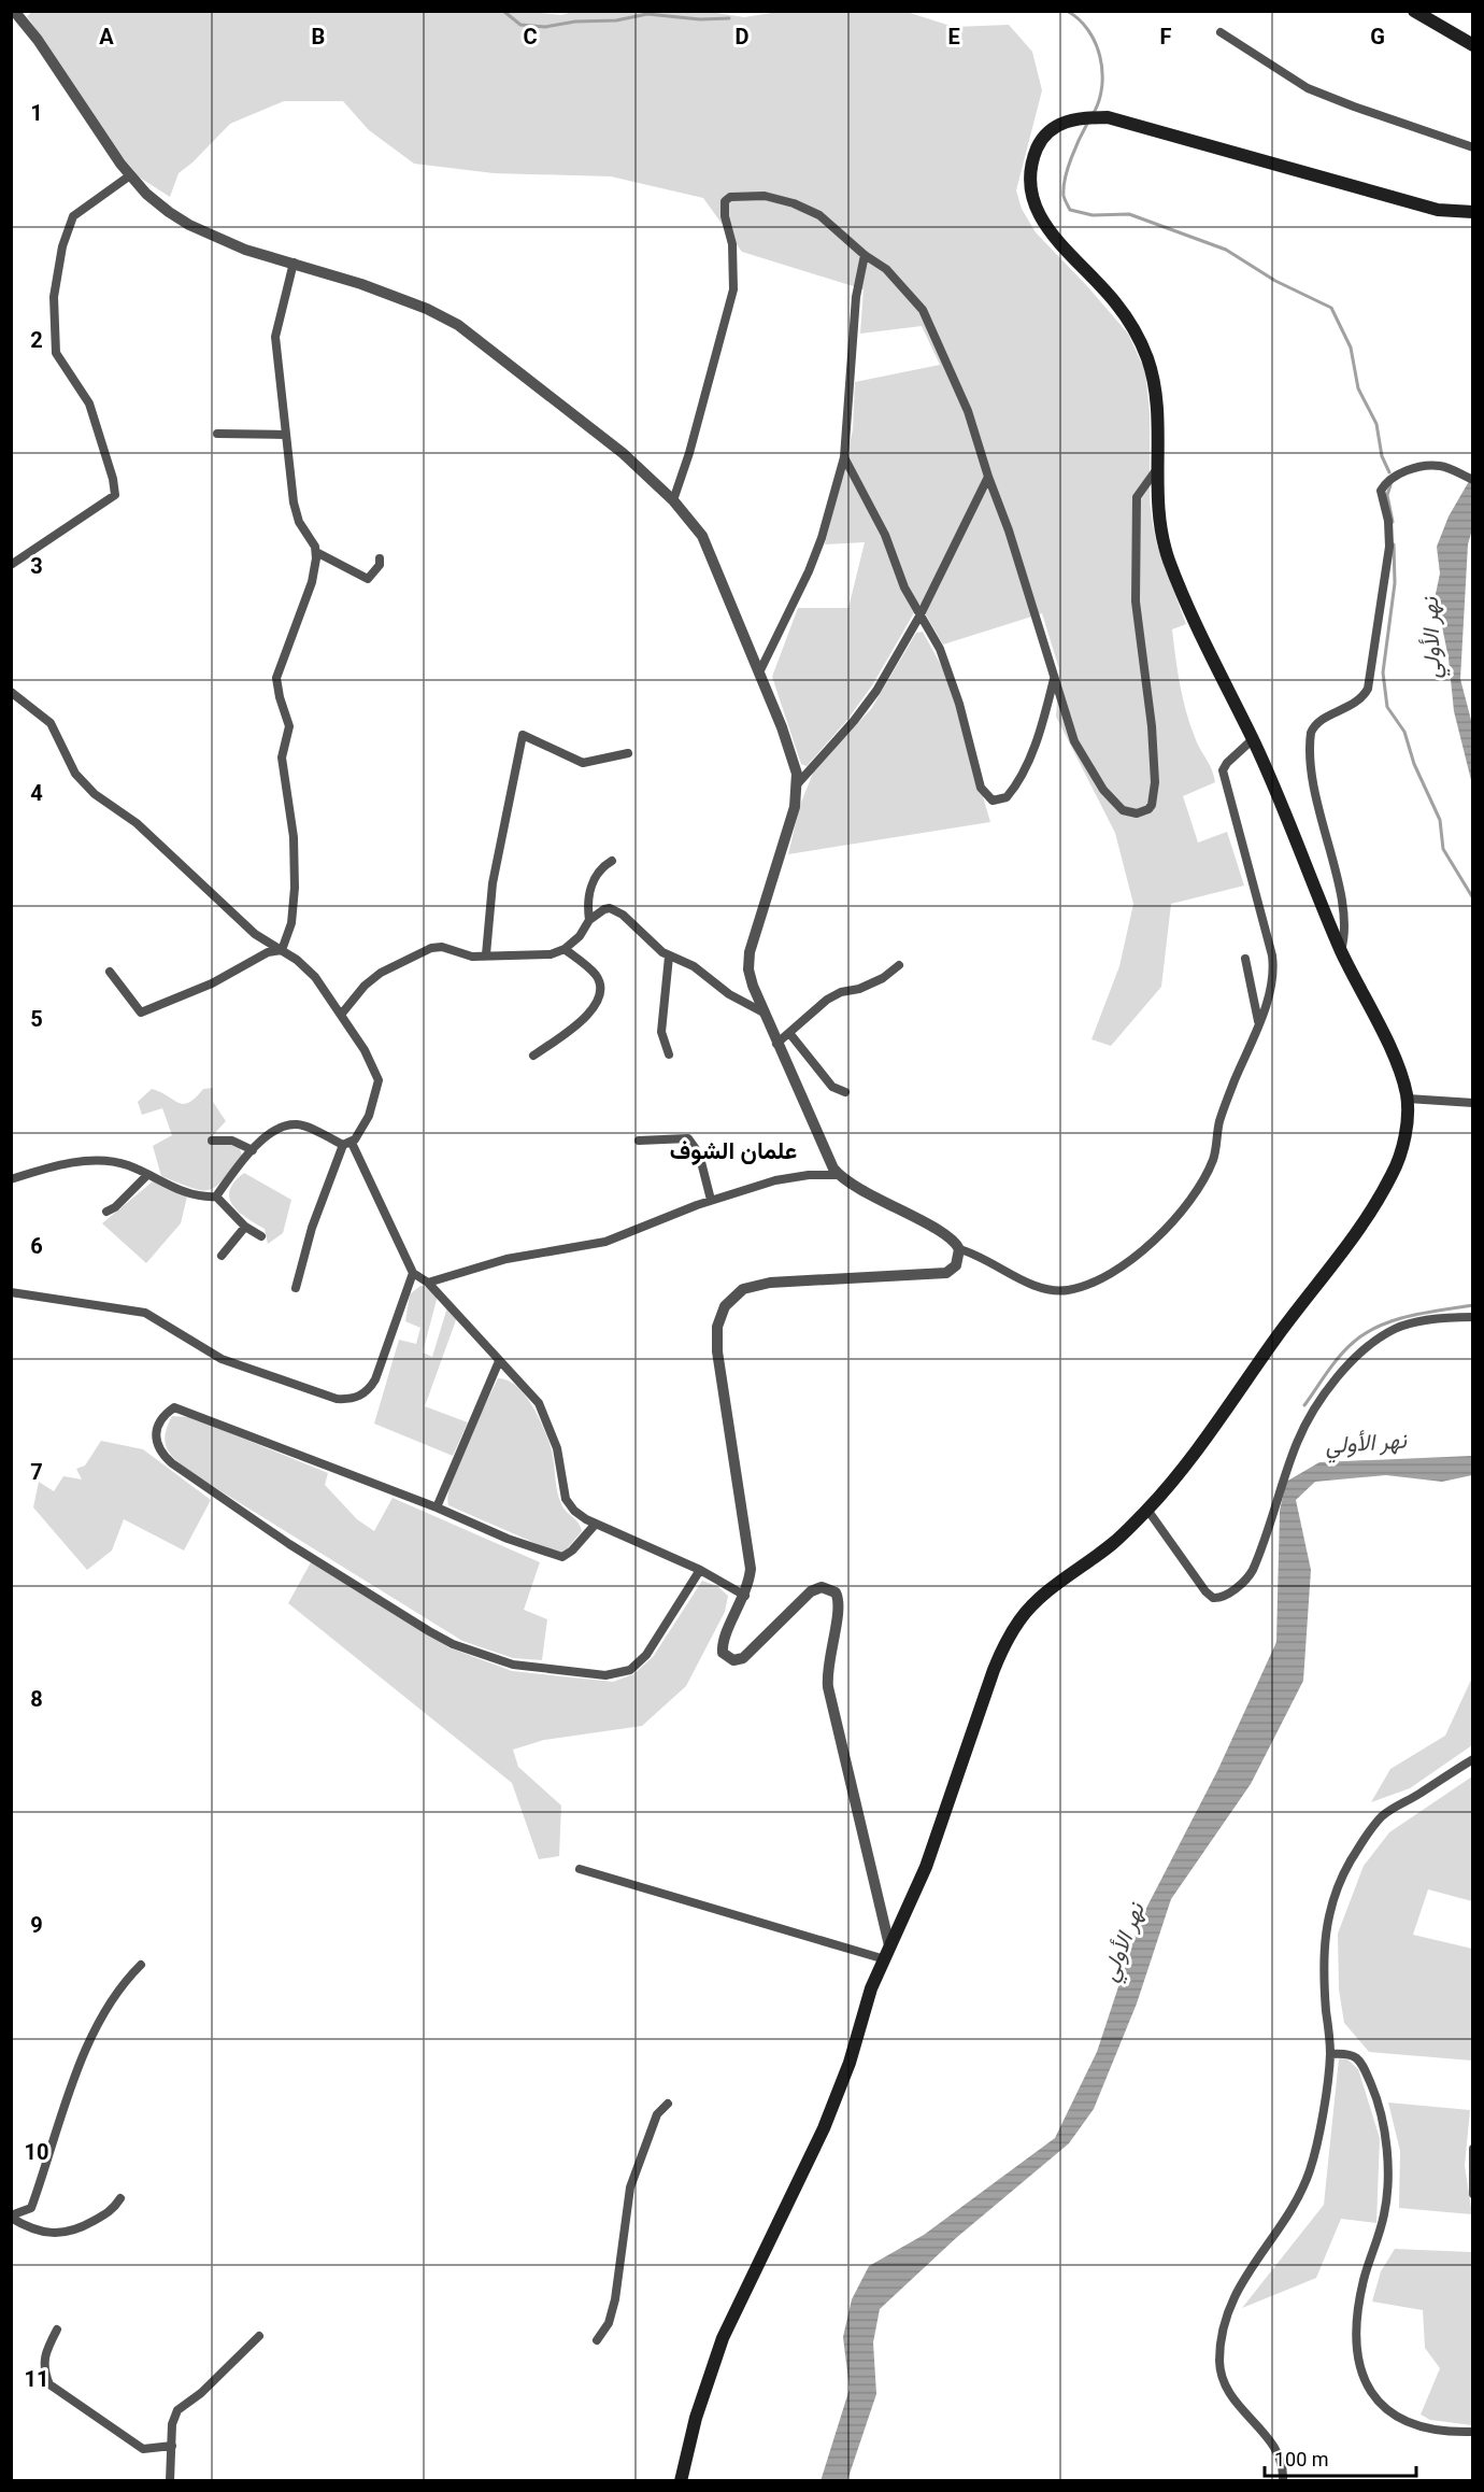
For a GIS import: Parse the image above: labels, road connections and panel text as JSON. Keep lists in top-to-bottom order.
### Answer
{
  "districts": ["علمان الشوف"],
  "water": ["نهر الأولي"],
  "scale_bar": "100 m",
  "grid": {
    "columns": [
      "A",
      "B",
      "C",
      "D",
      "E",
      "F",
      "G"
    ],
    "rows": [
      "1",
      "2",
      "3",
      "4",
      "5",
      "6",
      "7",
      "8",
      "9",
      "10",
      "11"
    ]
  }
}
